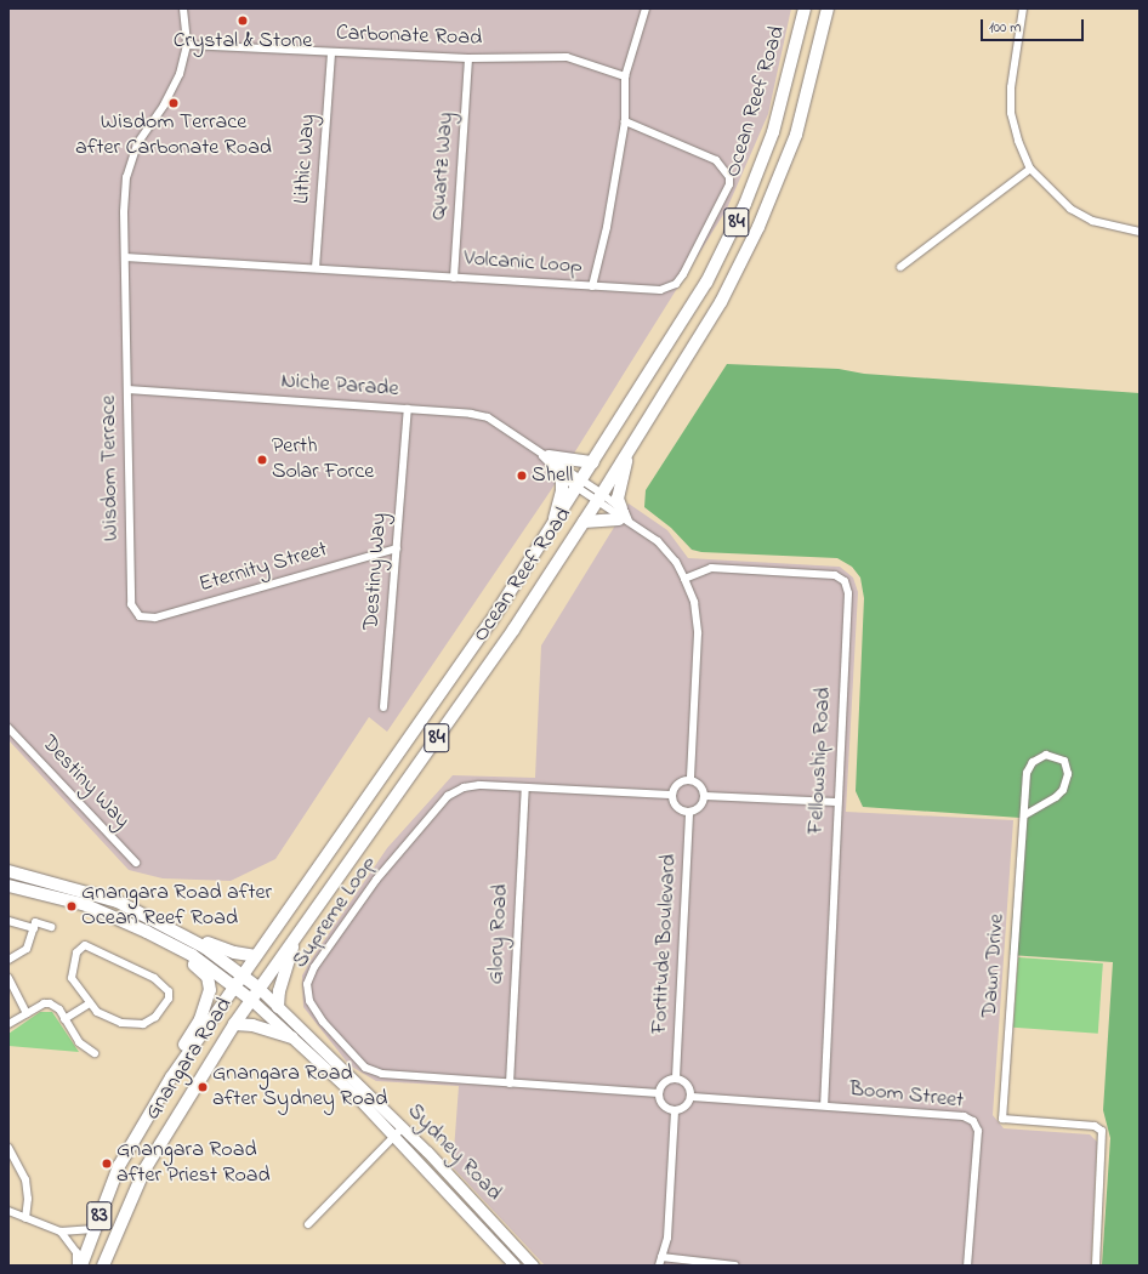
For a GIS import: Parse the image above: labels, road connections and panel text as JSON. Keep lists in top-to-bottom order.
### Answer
{
  "streets": {
    "main road": [
      "Ocean Reef Road",
      "84",
      "Gnangara Road",
      "83"
    ],
    "street": [
      "Carbonate Road",
      "Lithic Way",
      "Quartz Way",
      "Volcanic Loop",
      "Niche Parade",
      "Wisdom Terrace",
      "Eternity Street",
      "Destiny Way",
      "Fellowship Road",
      "Supreme Loop",
      "Glory Road",
      "Fortitude Boulevard",
      "Dawn Drive",
      "Boom Street",
      "Sydney Road"
    ]
  },
  "crossings": [
    ["Carbonate Road", "Lithic Way"],
    ["Carbonate Road", "Quartz Way"],
    ["Carbonate Road", "Wisdom Terrace"],
    ["Ocean Reef Road", "Niche Parade"],
    ["Ocean Reef Road", "Gnangara Road"],
    ["Ocean Reef Road", "Sydney Road"],
    ["Lithic Way", "Volcanic Loop"],
    ["Quartz Way", "Volcanic Loop"],
    ["Volcanic Loop", "Wisdom Terrace"],
    ["Niche Parade", "Wisdom Terrace"],
    ["Niche Parade", "Destiny Way"],
    ["Wisdom Terrace", "Eternity Street"],
    ["Eternity Street", "Destiny Way"],
    ["Fellowship Road", "Boom Street"],
    ["Supreme Loop", "Glory Road"],
    ["Supreme Loop", "Fortitude Boulevard"],
    ["Supreme Loop", "Boom Street"],
    ["Fortitude Boulevard", "Boom Street"],
    ["Gnangara Road", "Sydney Road"],
    ["Gnangara Road", "83"]
  ],
  "places": [
    "Crystal & Stone",
    "Wisdom Terrace after Carbonate Road",
    "Perth Solar Force",
    "Shell",
    "Gnangara Road after Ocean Reef Road",
    "Gnangara Road after Sydney Road",
    "Gnangara Road after Priest Road"
  ],
  "scale_bar": "100 m"
}
